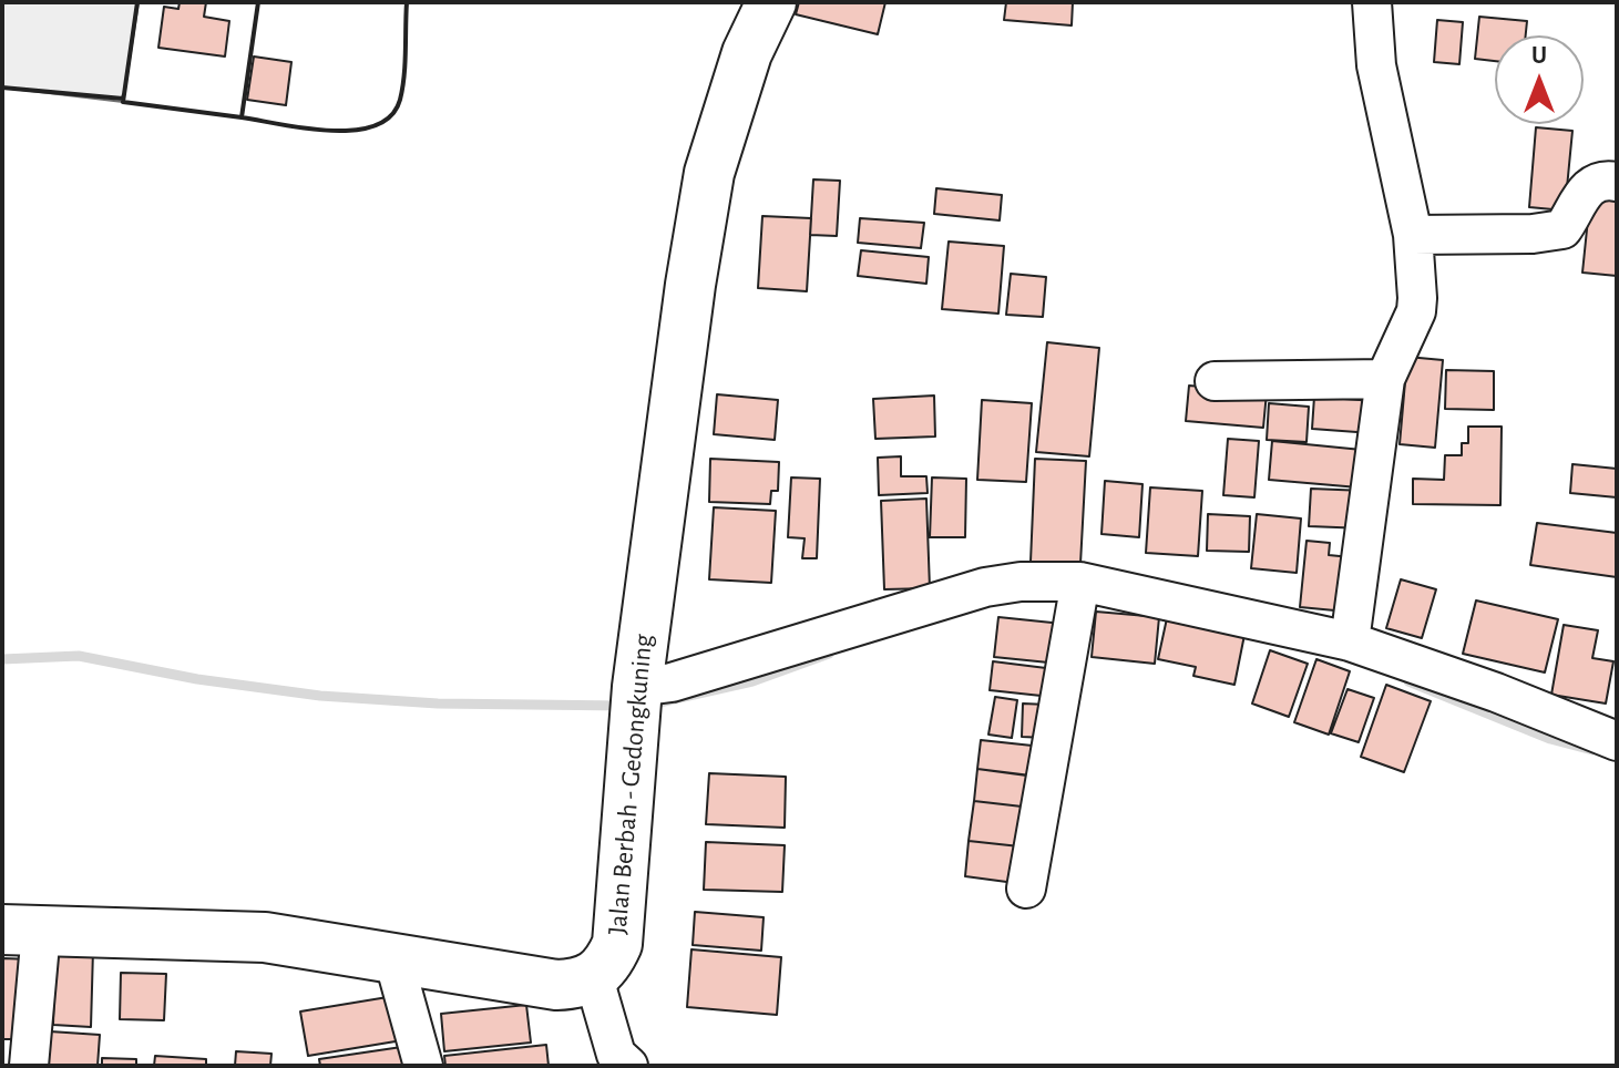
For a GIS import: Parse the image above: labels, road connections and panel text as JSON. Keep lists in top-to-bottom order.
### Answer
{
  "streets": {
    "main road": ["Jalan Berbah - Gedongkuning"]
  },
  "north": "top"
}
